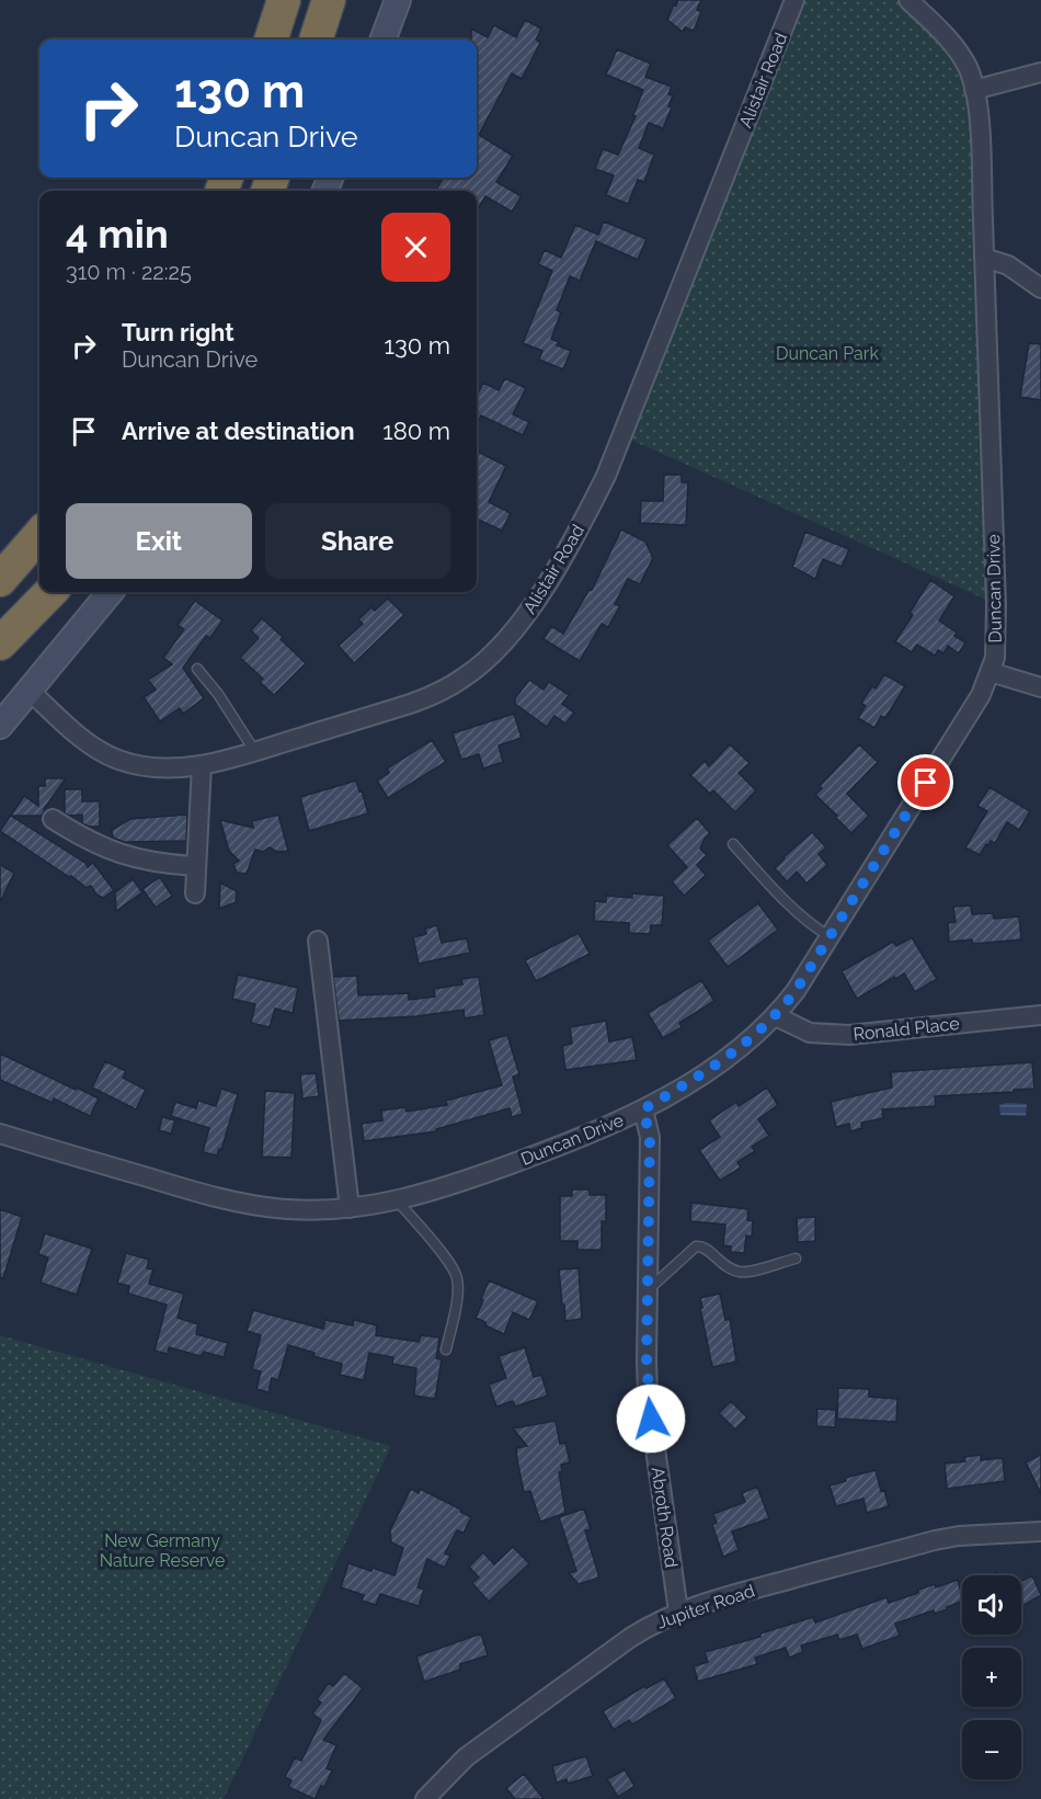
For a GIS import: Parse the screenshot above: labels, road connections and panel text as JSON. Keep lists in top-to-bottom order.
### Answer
{
  "streets": {
    "street": [
      "Alistair Road",
      "Duncan Drive",
      "Ronald Place",
      "Abroth Road",
      "Jupiter Road"
    ]
  },
  "crossings": [
    ["Duncan Drive", "Ronald Place"],
    ["Duncan Drive", "Abroth Road"],
    ["Abroth Road", "Jupiter Road"]
  ],
  "parks": ["Duncan Park", "New Germany Nature Reserve"],
  "page": {
    "turn": ["130 m", "Duncan Drive"],
    "heading": ["4 min", "310 m · 22:25"],
    "list": [
      {
        "name": "Turn right",
        "note": "Duncan Drive",
        "value": "130 m"
      },
      {
        "name": "Arrive at destination",
        "value": "180 m"
      }
    ],
    "buttons": ["Exit", "Share"],
    "map_buttons": ["+", "−"]
  }
}
